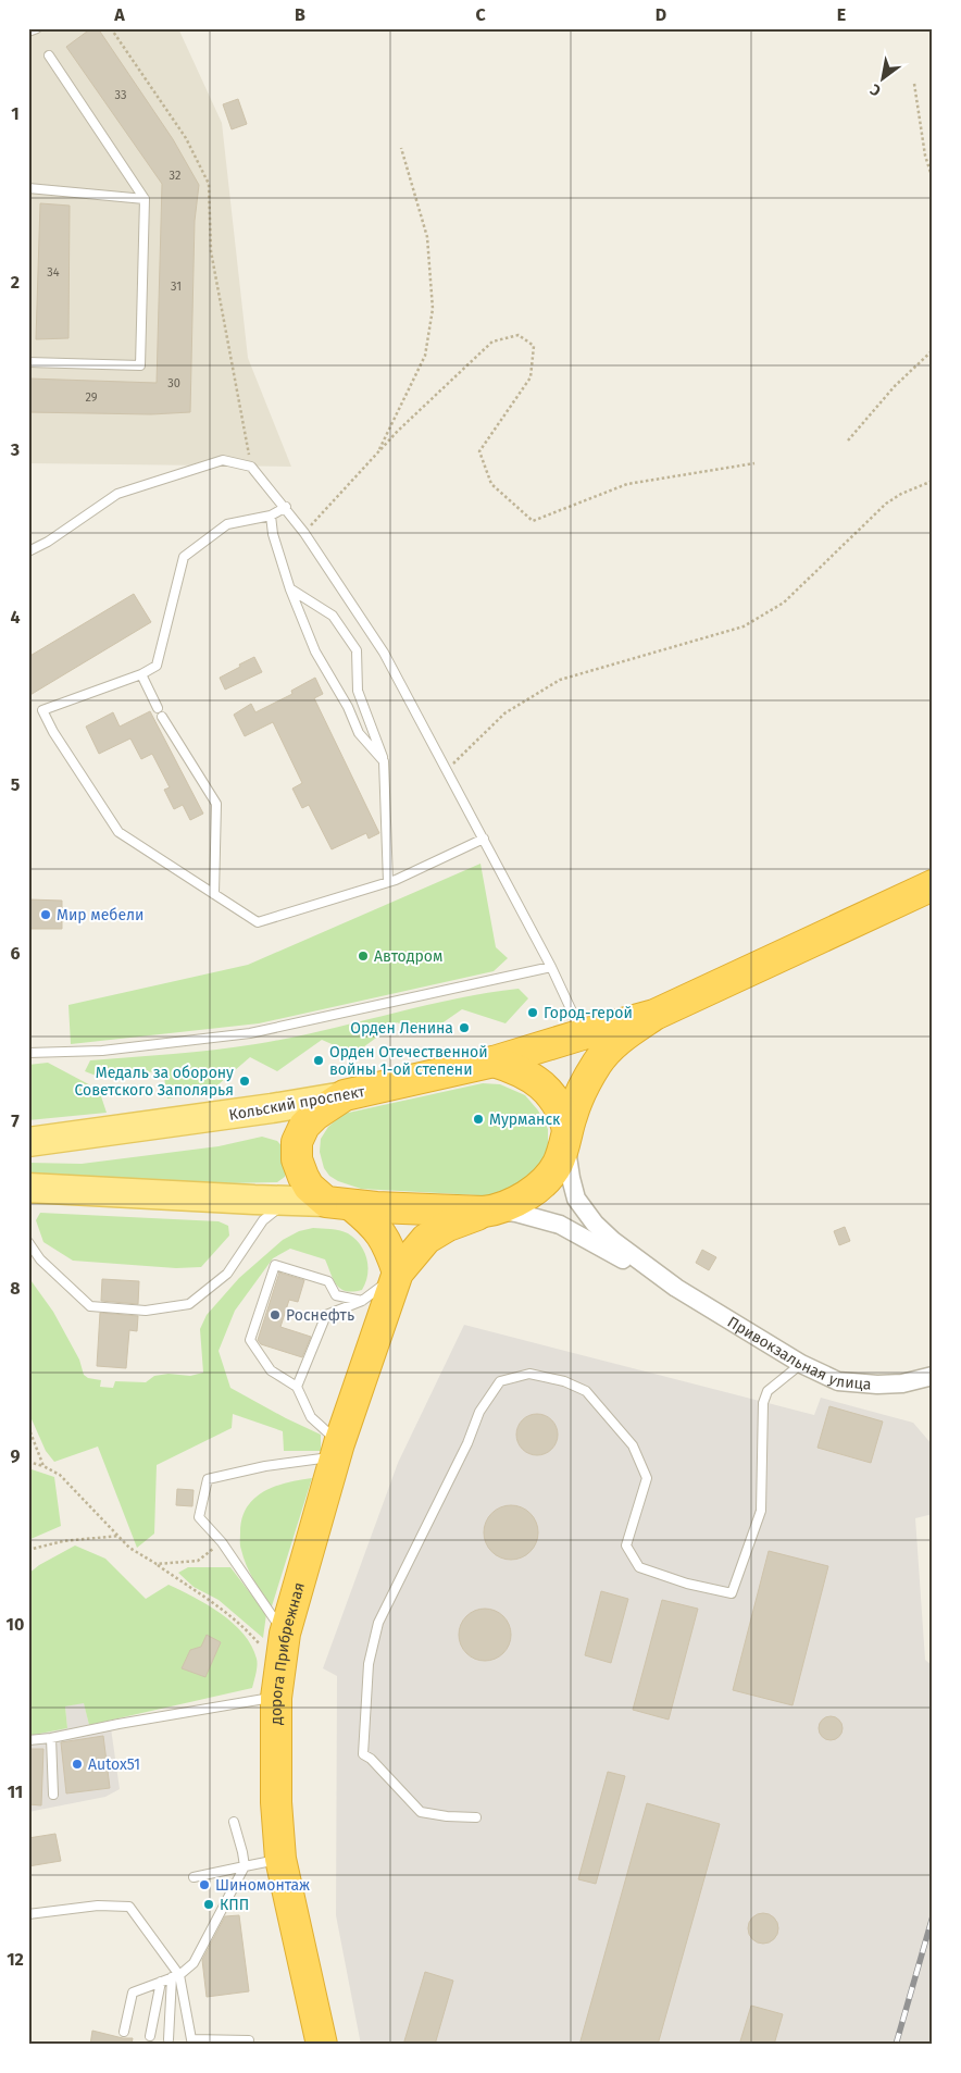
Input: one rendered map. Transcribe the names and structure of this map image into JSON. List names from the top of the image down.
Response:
{
  "streets": {
    "highway": ["Кольский проспект", "дорога Прибрежная"],
    "street": ["Привокзальная улица"]
  },
  "places": [
    "Мир мебели",
    "Автодром",
    "Город-герой",
    "Орден Ленина",
    "Орден Отечественной войны 1-ой степени",
    "Медаль за оборону Советского Заполярья",
    "Мурманск",
    "Роснефть",
    "Autox51",
    "Шиномонтаж",
    "КПП"
  ],
  "house_numbers": [
    "33",
    "32",
    "34",
    "31",
    "30",
    "29"
  ],
  "north": "bottom left",
  "grid": {
    "columns": [
      "A",
      "B",
      "C",
      "D",
      "E"
    ],
    "rows": [
      "1",
      "2",
      "3",
      "4",
      "5",
      "6",
      "7",
      "8",
      "9",
      "10",
      "11",
      "12"
    ]
  }
}
